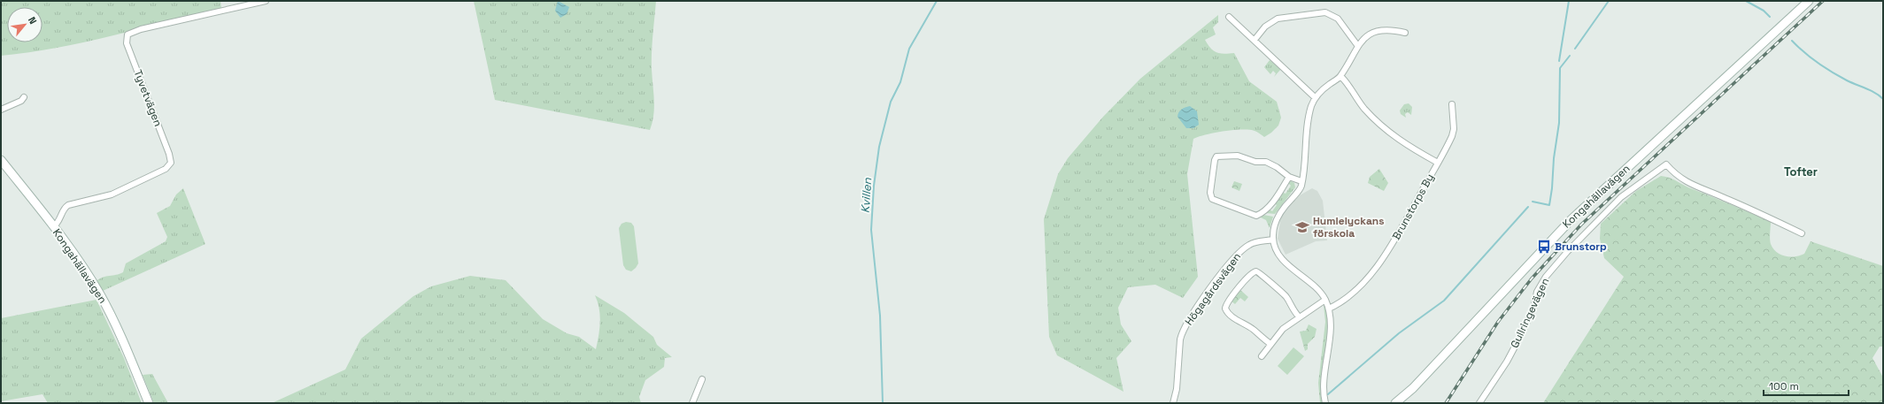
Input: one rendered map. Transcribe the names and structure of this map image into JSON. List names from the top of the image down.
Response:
{
  "streets": {
    "main road": ["Kongahällavägen"],
    "street": [
      "Tyvetvägen",
      "Brunstorps By",
      "Högagårdsvägen",
      "Gullringevägen"
    ]
  },
  "crossings": [
    ["Tyvetvägen", "Kongahällavägen"]
  ],
  "districts": ["Tofter"],
  "water": ["Kvillen"],
  "places": {
    "school or university": ["Humlelyckans förskola"],
    "bus stop": ["Brunstorp"]
  },
  "scale_bar": "100 m",
  "north": "top right"
}
